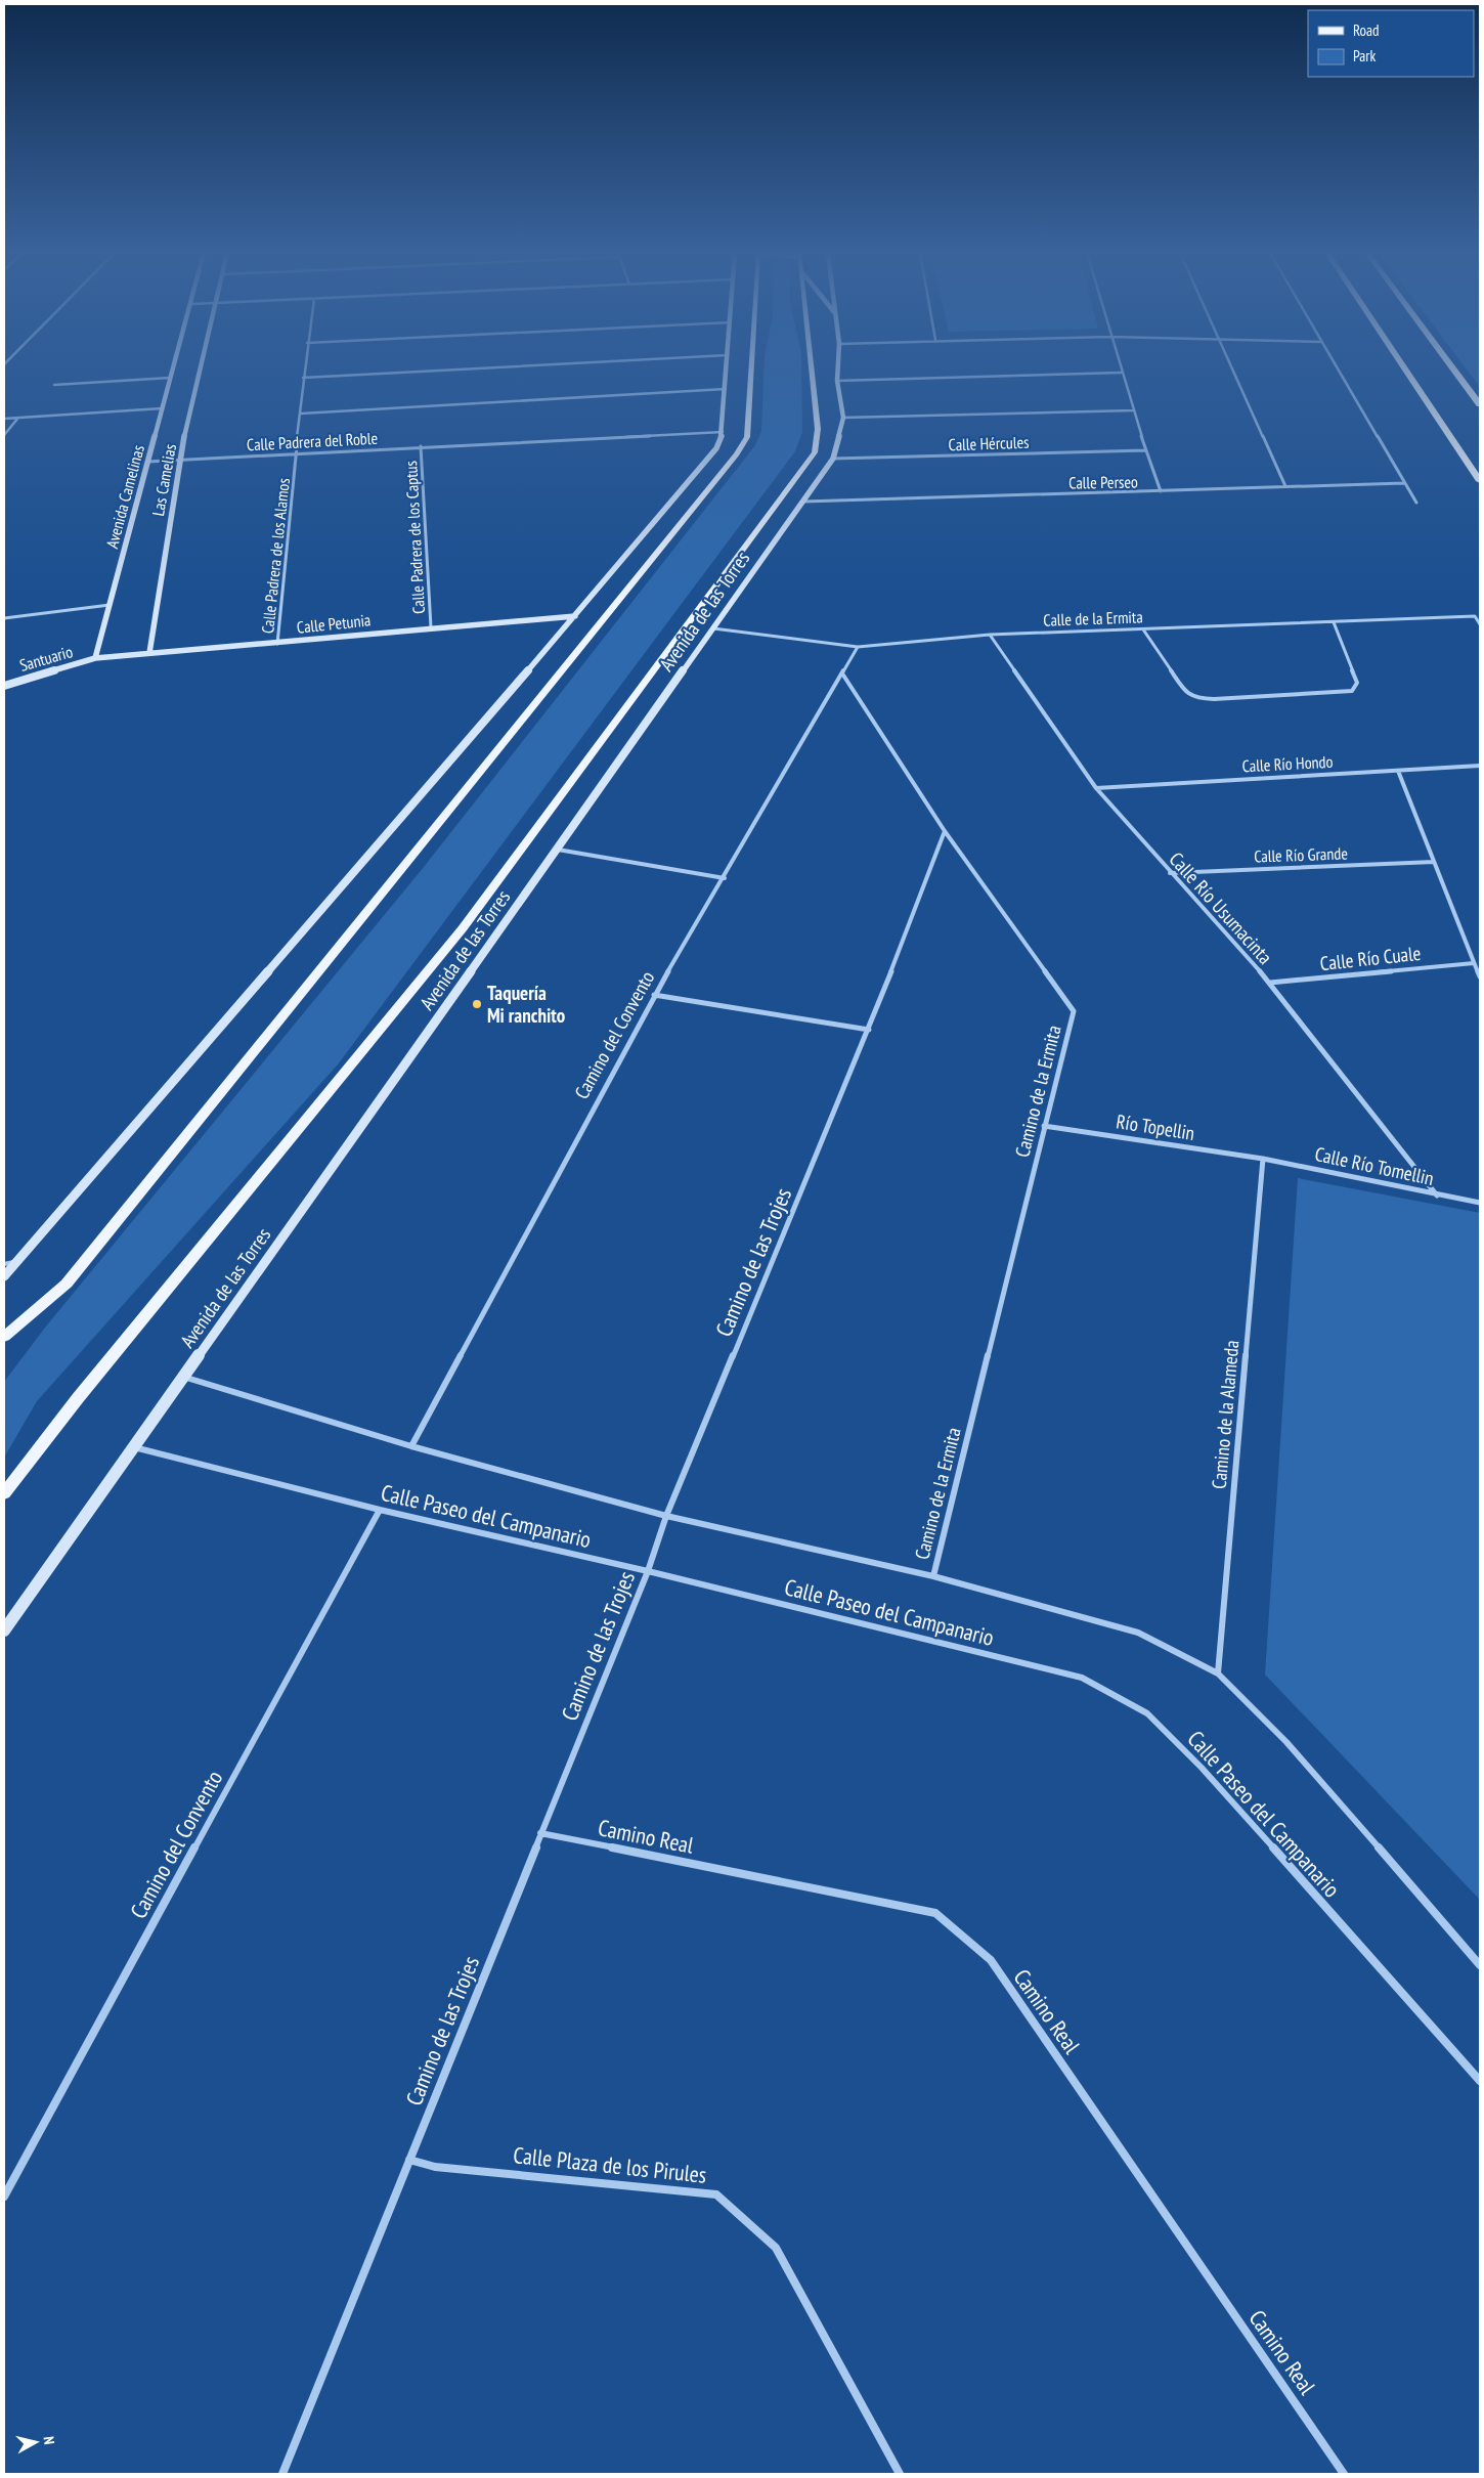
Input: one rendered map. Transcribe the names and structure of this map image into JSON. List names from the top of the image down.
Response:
{
  "streets": {
    "main road": ["Avenida de las Torres"],
    "street": [
      "Calle Padrera del Roble",
      "Calle Hércules",
      "Las Camelias",
      "Calle Perseo",
      "Avenida Camelinas",
      "Calle Padrera de los Captus",
      "Calle Padrera de los Alamos",
      "Calle de la Ermita",
      "Calle Petunia",
      "Santuario",
      "Calle Río Hondo",
      "Calle Río Grande",
      "Calle Río Usumacinta",
      "Calle Río Cuale",
      "Camino del Convento",
      "Camino de la Ermita",
      "Río Topellin",
      "Calle Río Tomellin",
      "Camino de las Trojes",
      "Camino de la Alameda",
      "Calle Paseo del Campanario",
      "Camino Real",
      "Calle Plaza de los Pirules"
    ]
  },
  "crossings": [
    ["Calle Padrera del Roble", "Las Camelias"],
    ["Calle Padrera del Roble", "Avenida Camelinas"],
    ["Calle Padrera del Roble", "Calle Padrera de los Captus"],
    ["Calle Padrera del Roble", "Calle Padrera de los Alamos"],
    ["Calle Hércules", "Avenida de las Torres"],
    ["Las Camelias", "Calle Petunia"],
    ["Calle Perseo", "Avenida de las Torres"],
    ["Avenida Camelinas", "Calle Petunia"],
    ["Avenida Camelinas", "Santuario"],
    ["Calle Padrera de los Captus", "Calle Petunia"],
    ["Calle Padrera de los Alamos", "Calle Petunia"],
    ["Avenida de las Torres", "Calle de la Ermita"],
    ["Avenida de las Torres", "Calle Paseo del Campanario"],
    ["Calle de la Ermita", "Calle Río Usumacinta"],
    ["Calle de la Ermita", "Camino del Convento"],
    ["Calle Petunia", "Santuario"],
    ["Calle Río Hondo", "Calle Río Usumacinta"],
    ["Calle Río Grande", "Calle Río Usumacinta"],
    ["Calle Río Usumacinta", "Calle Río Cuale"],
    ["Calle Río Usumacinta", "Calle Río Tomellin"],
    ["Camino del Convento", "Camino de la Ermita"],
    ["Camino del Convento", "Calle Paseo del Campanario"],
    ["Camino de la Ermita", "Río Topellin"],
    ["Camino de la Ermita", "Camino de las Trojes"],
    ["Río Topellin", "Calle Río Tomellin"],
    ["Río Topellin", "Camino de la Alameda"],
    ["Calle Río Tomellin", "Camino de la Alameda"],
    ["Camino de las Trojes", "Calle Paseo del Campanario"],
    ["Camino de las Trojes", "Camino Real"],
    ["Camino de las Trojes", "Calle Plaza de los Pirules"]
  ],
  "places": ["Taquería Mi ranchito"],
  "legend": ["Road", "Park"],
  "north": "right"
}
